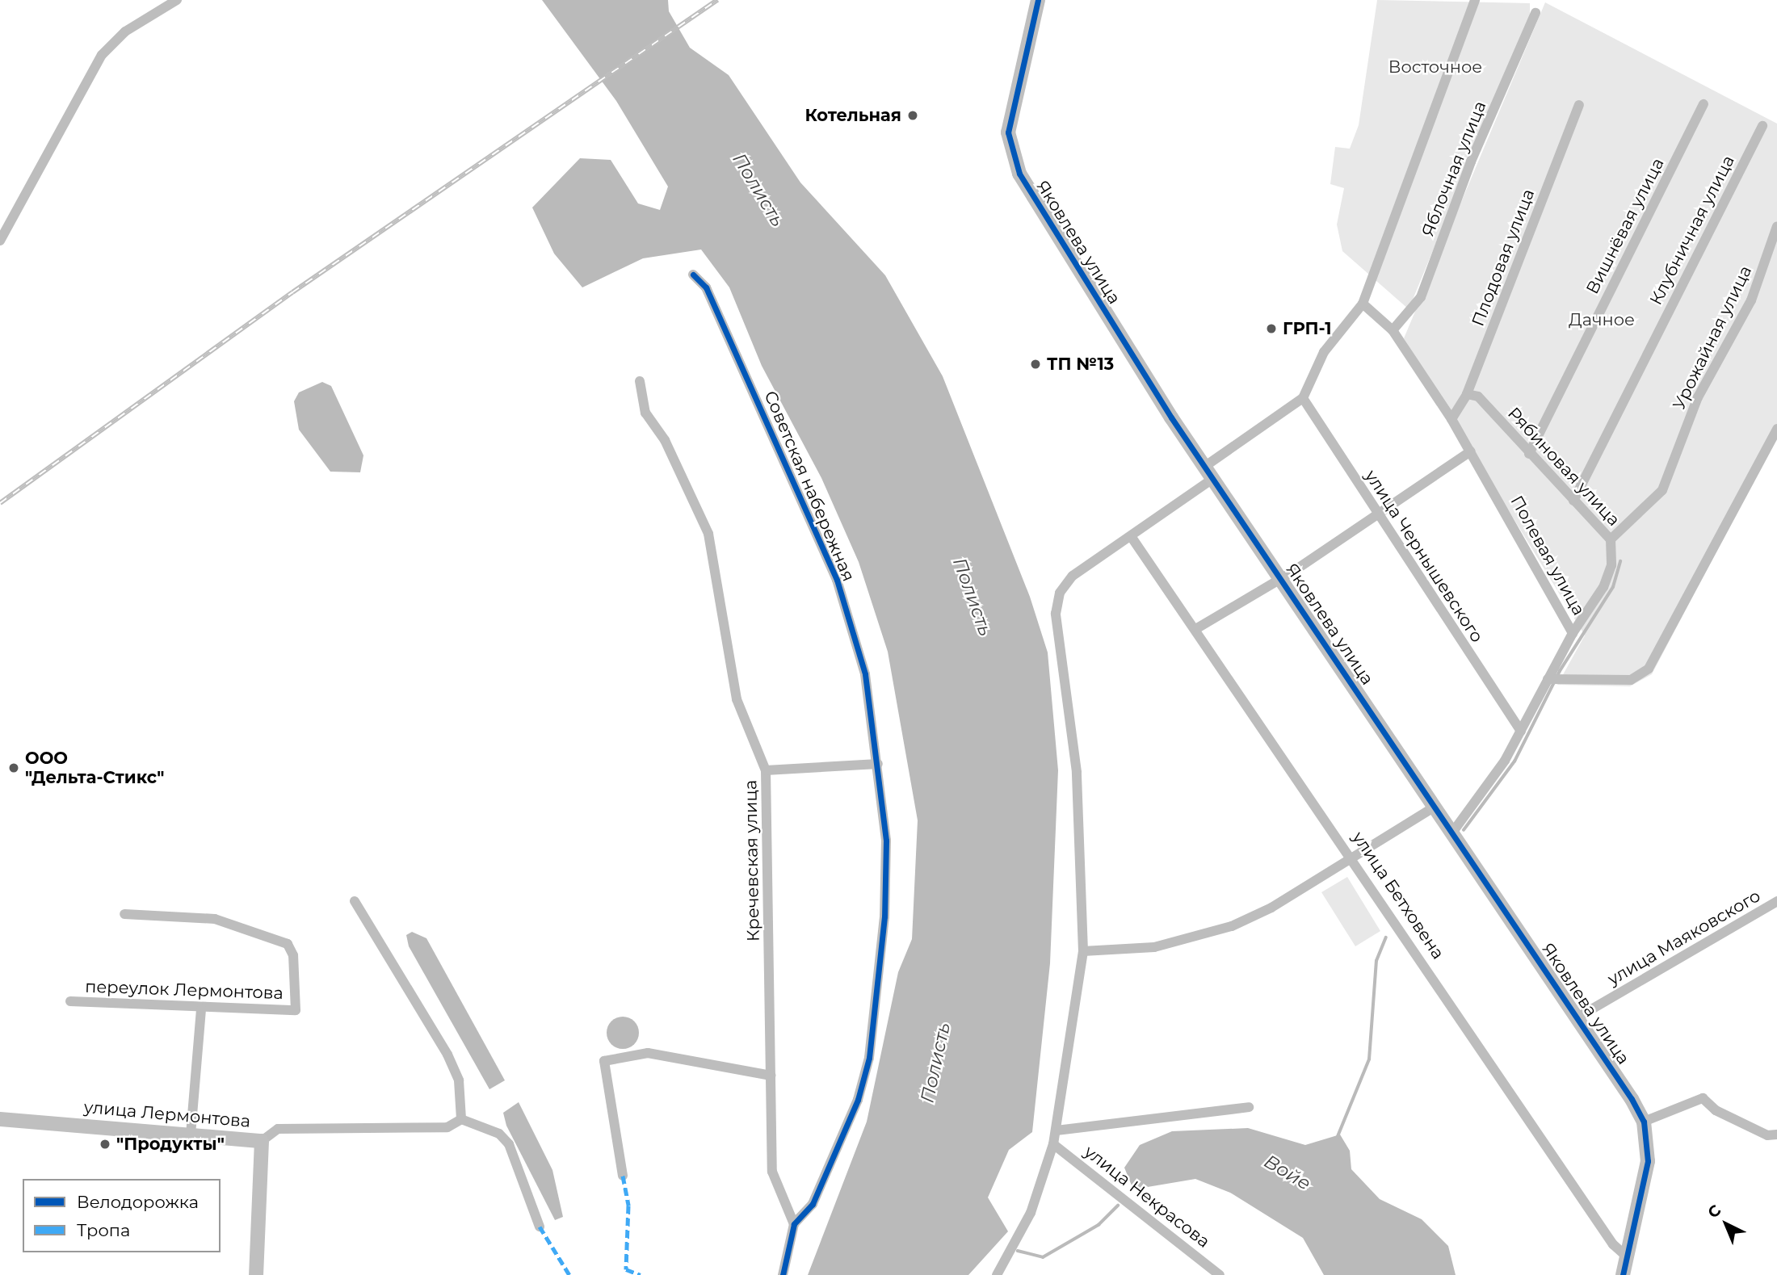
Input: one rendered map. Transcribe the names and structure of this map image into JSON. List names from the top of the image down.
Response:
{
  "streets": {
    "street": [
      "Яблочная улица",
      "Вишнёвая улица",
      "Клубничная улица",
      "Яковлева улица",
      "Плодовая улица",
      "Урожайная улица",
      "Рябиновая улица",
      "Советская набережная",
      "Полевая улица",
      "улица Чернышевского",
      "Кречевская улица",
      "улица Бетховена",
      "улица Маяковского",
      "переулок Лермонтова",
      "улица Лермонтова",
      "улица Некрасова"
    ]
  },
  "crossings": [
    ["Яблочная улица", "Полевая улица"],
    ["Вишнёвая улица", "Рябиновая улица"],
    ["Клубничная улица", "Рябиновая улица"],
    ["Яковлева улица", "Полевая улица"],
    ["Яковлева улица", "улица Маяковского"],
    ["Плодовая улица", "Рябиновая улица"],
    ["Плодовая улица", "Полевая улица"],
    ["Урожайная улица", "Рябиновая улица"],
    ["Рябиновая улица", "Полевая улица"],
    ["Советская набережная", "Кречевская улица"],
    ["Полевая улица", "улица Чернышевского"]
  ],
  "water": ["Полисть", "Войе"],
  "parks": ["Восточное", "Дачное"],
  "places": [
    "Котельная",
    "ГРП-1",
    "ТП №13",
    "ООО \"Дельта-Стикс\"",
    "\"Продукты\""
  ],
  "legend": ["Велодорожка", "Тропа"],
  "north": "top left"
}
